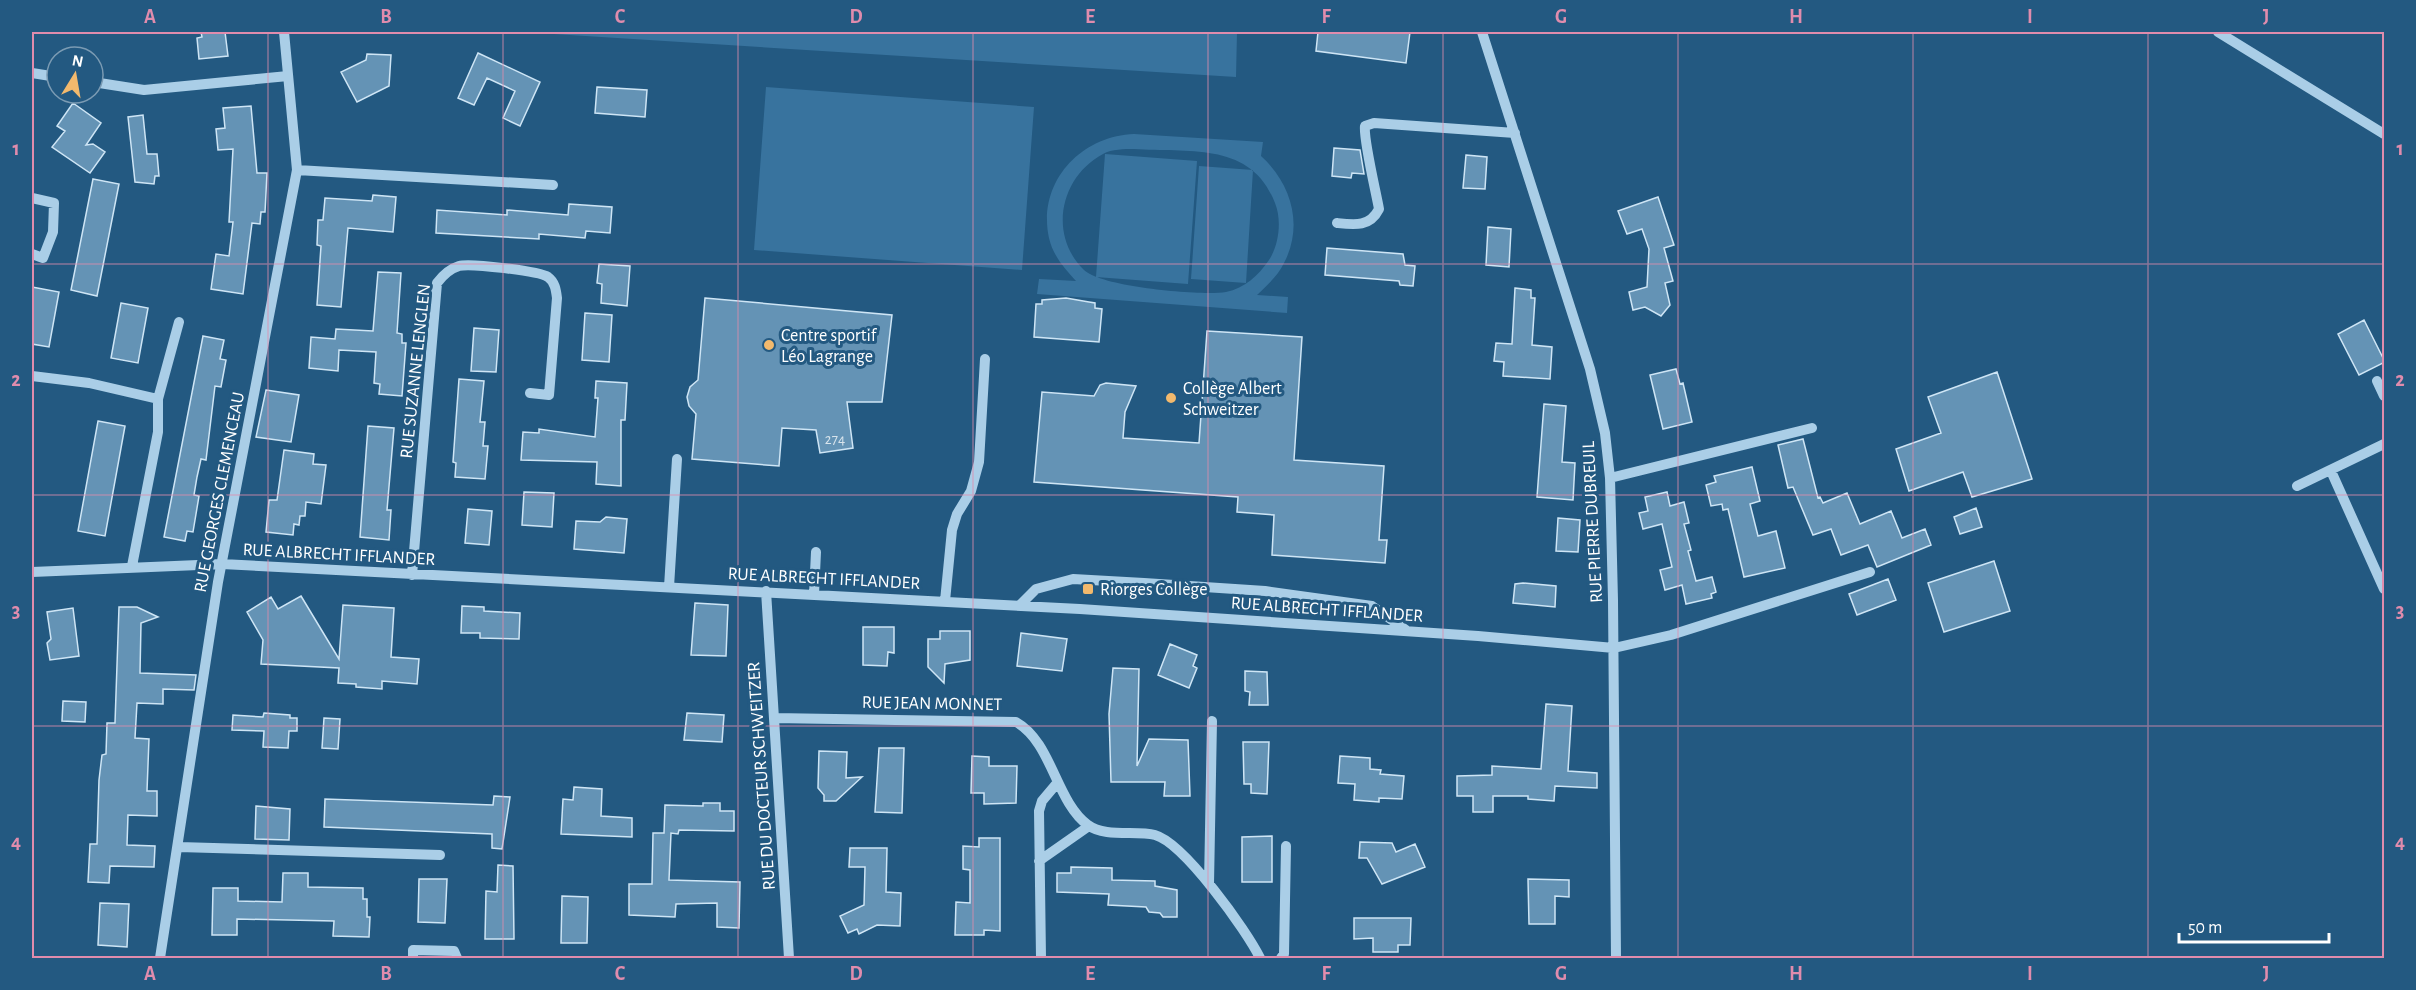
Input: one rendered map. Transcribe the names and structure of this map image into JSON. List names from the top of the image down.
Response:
{
  "streets": {
    "street": [
      "RUE SUZANNE LENGLEN",
      "RUE GEORGES CLEMENCEAU",
      "RUE PIERRE DUBREUIL",
      "RUE ALBRECHT IFFLANDER",
      "RUE JEAN MONNET",
      "RUE DU DOCTEUR SCHWEITZER"
    ]
  },
  "crossings": [
    ["RUE SUZANNE LENGLEN", "RUE ALBRECHT IFFLANDER"],
    ["RUE GEORGES CLEMENCEAU", "RUE ALBRECHT IFFLANDER"],
    ["RUE PIERRE DUBREUIL", "RUE ALBRECHT IFFLANDER"],
    ["RUE ALBRECHT IFFLANDER", "RUE DU DOCTEUR SCHWEITZER"],
    ["RUE JEAN MONNET", "RUE DU DOCTEUR SCHWEITZER"]
  ],
  "places": {
    "other": ["Centre sportif Léo Lagrange", "Collège Albert Schweitzer"],
    "transit": ["Riorges Collège"]
  },
  "house_numbers": ["274"],
  "scale_bar": "50 m",
  "north": "top",
  "grid": {
    "columns": [
      "A",
      "B",
      "C",
      "D",
      "E",
      "F",
      "G",
      "H",
      "I",
      "J"
    ],
    "rows": [
      "1",
      "2",
      "3",
      "4"
    ]
  }
}
